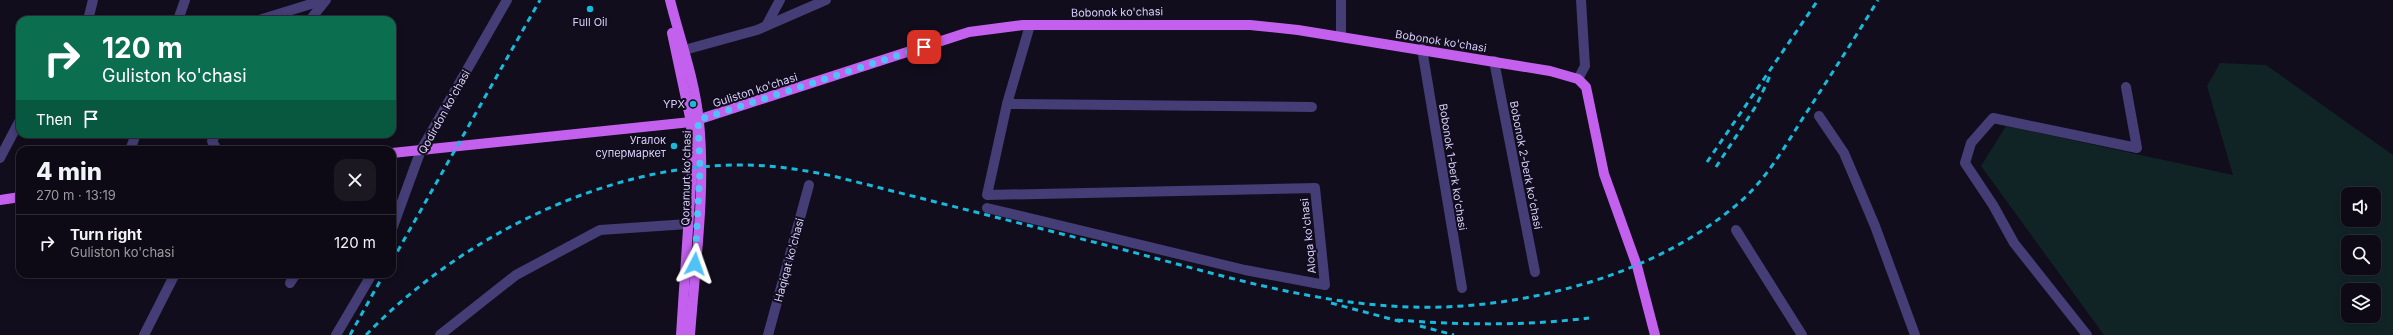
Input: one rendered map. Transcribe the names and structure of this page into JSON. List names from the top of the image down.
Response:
{
  "streets": {
    "main road": ["Bobonok ko'chasi", "Guliston ko'chasi", "Qoramurt koʻchasi"],
    "street": [
      "Qodirdon ko'chasi",
      "Bobonok 2-berk koʻchasi",
      "Bobonok 1-berk koʻchasi",
      "Aloqa ko'chasi",
      "Haqiqat ko'chasi"
    ]
  },
  "crossings": [
    ["Bobonok ko'chasi", "Guliston ko'chasi"],
    ["Bobonok ko'chasi", "Bobonok 2-berk koʻchasi"],
    ["Bobonok ko'chasi", "Bobonok 1-berk koʻchasi"],
    ["Guliston ko'chasi", "Qodirdon ko'chasi"],
    ["Guliston ko'chasi", "Qoramurt koʻchasi"]
  ],
  "places": ["Full Oil", "YPX", "Угалок супермаркет"],
  "page": {
    "turn": ["120 m", "Guliston ko'chasi"],
    "then": "Then",
    "heading": ["4 min", "270 m · 13:19"],
    "list": [
      {
        "name": "Turn right",
        "note": "Guliston ko'chasi",
        "value": "120 m"
      }
    ]
  }
}
